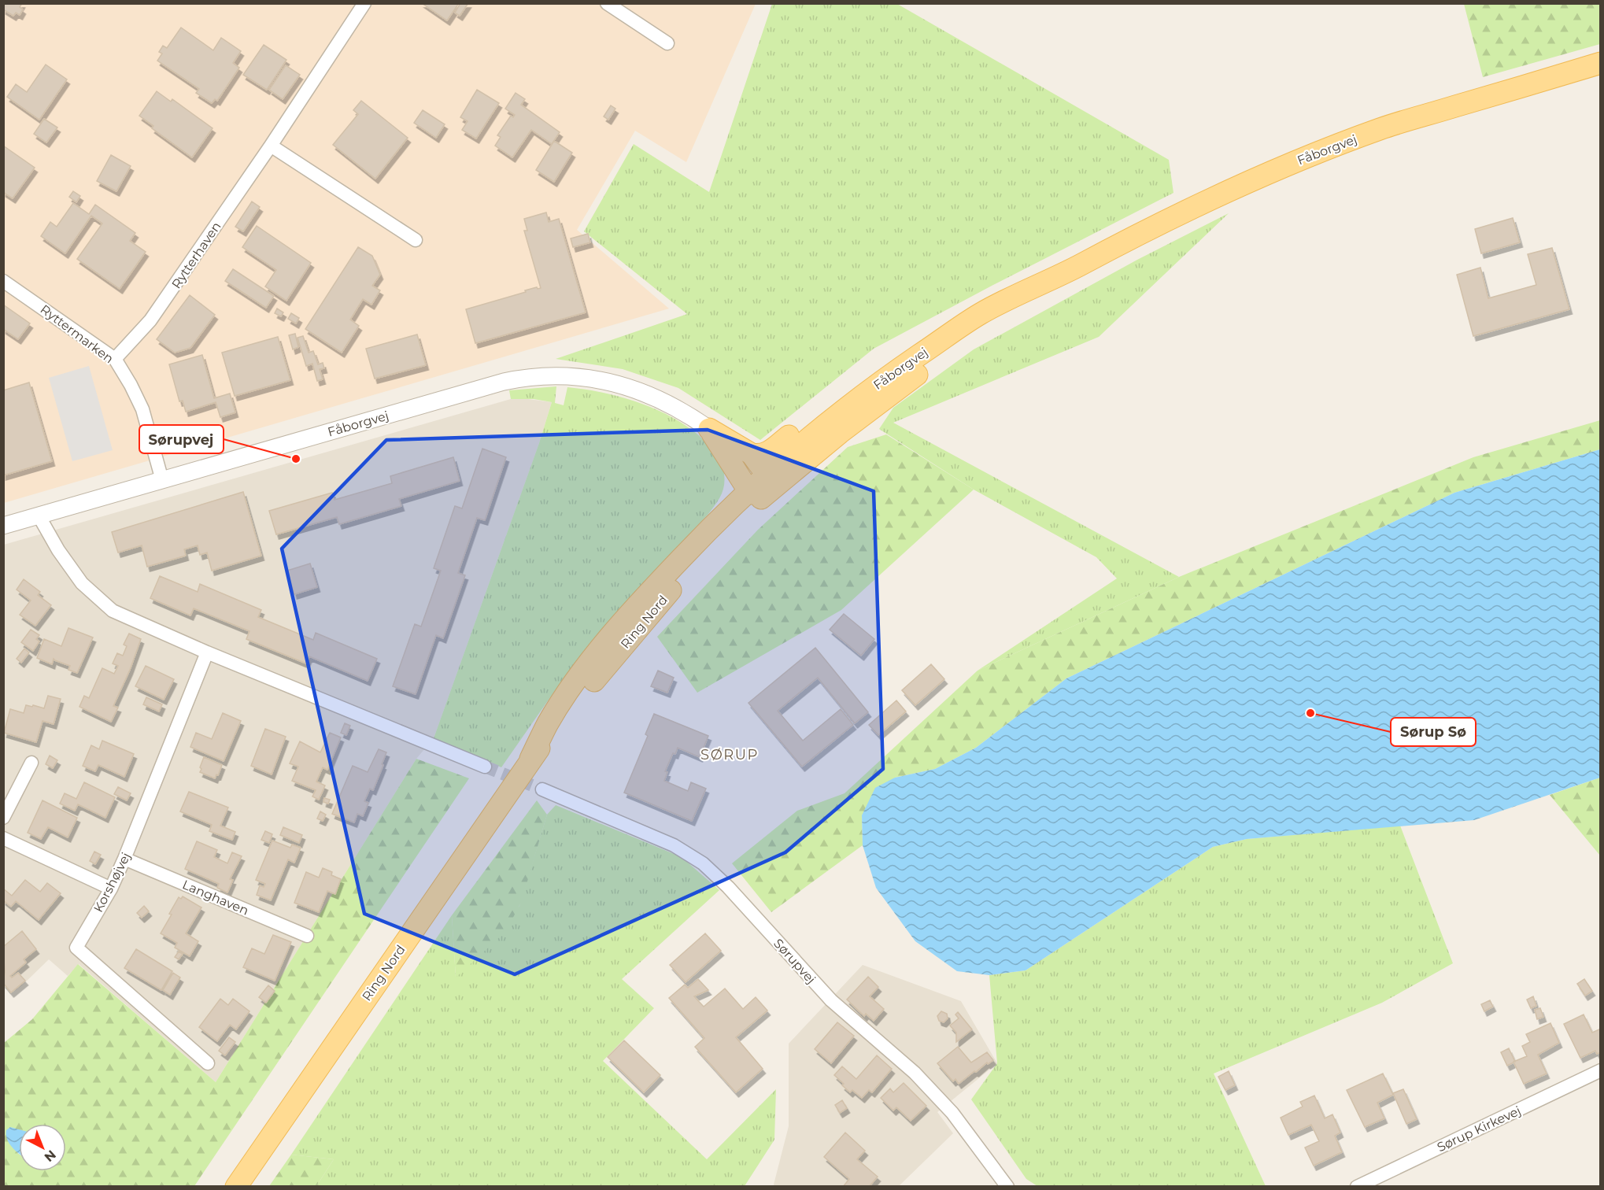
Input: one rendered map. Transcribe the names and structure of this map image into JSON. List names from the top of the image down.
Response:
{
  "streets": {
    "main road": ["Fåborgvej", "Ring Nord"],
    "street": [
      "Rytterhaven",
      "Ryttermarken",
      "Korshøjvej",
      "Langhaven",
      "Sørupvej",
      "Sørup Kirkevej"
    ]
  },
  "crossings": [
    ["Fåborgvej", "Ryttermarken"],
    ["Fåborgvej", "Ring Nord"],
    ["Rytterhaven", "Ryttermarken"],
    ["Korshøjvej", "Langhaven"]
  ],
  "districts": ["SØRUP"],
  "places": ["Sørupvej", "Sørup Sø"],
  "north": "bottom right"
}
